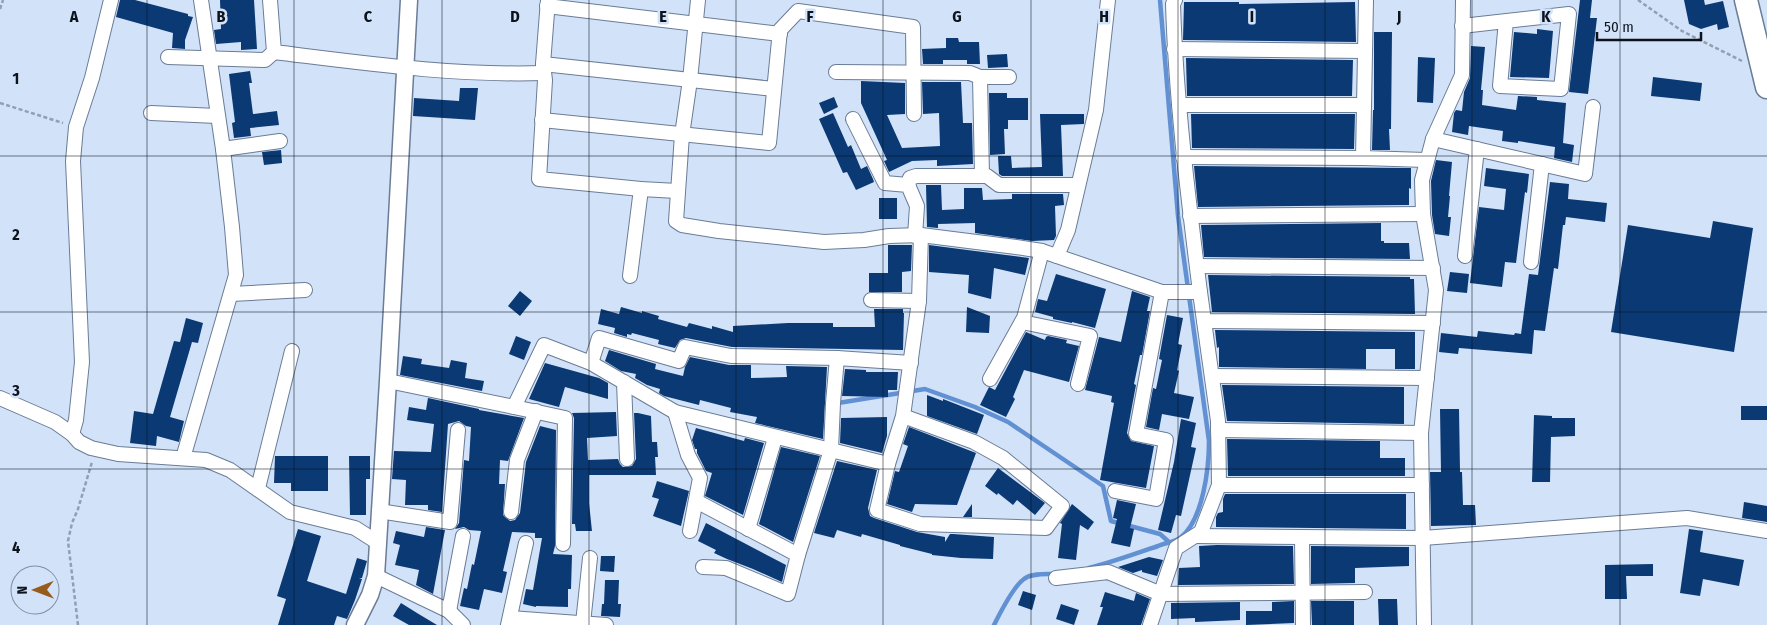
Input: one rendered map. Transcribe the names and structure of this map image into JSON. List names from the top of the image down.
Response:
{
  "scale_bar": "50 m",
  "north": "left",
  "grid": {
    "columns": [
      "A",
      "B",
      "C",
      "D",
      "E",
      "F",
      "G",
      "H",
      "I",
      "J",
      "K"
    ],
    "rows": [
      "1",
      "2",
      "3",
      "4"
    ]
  }
}
